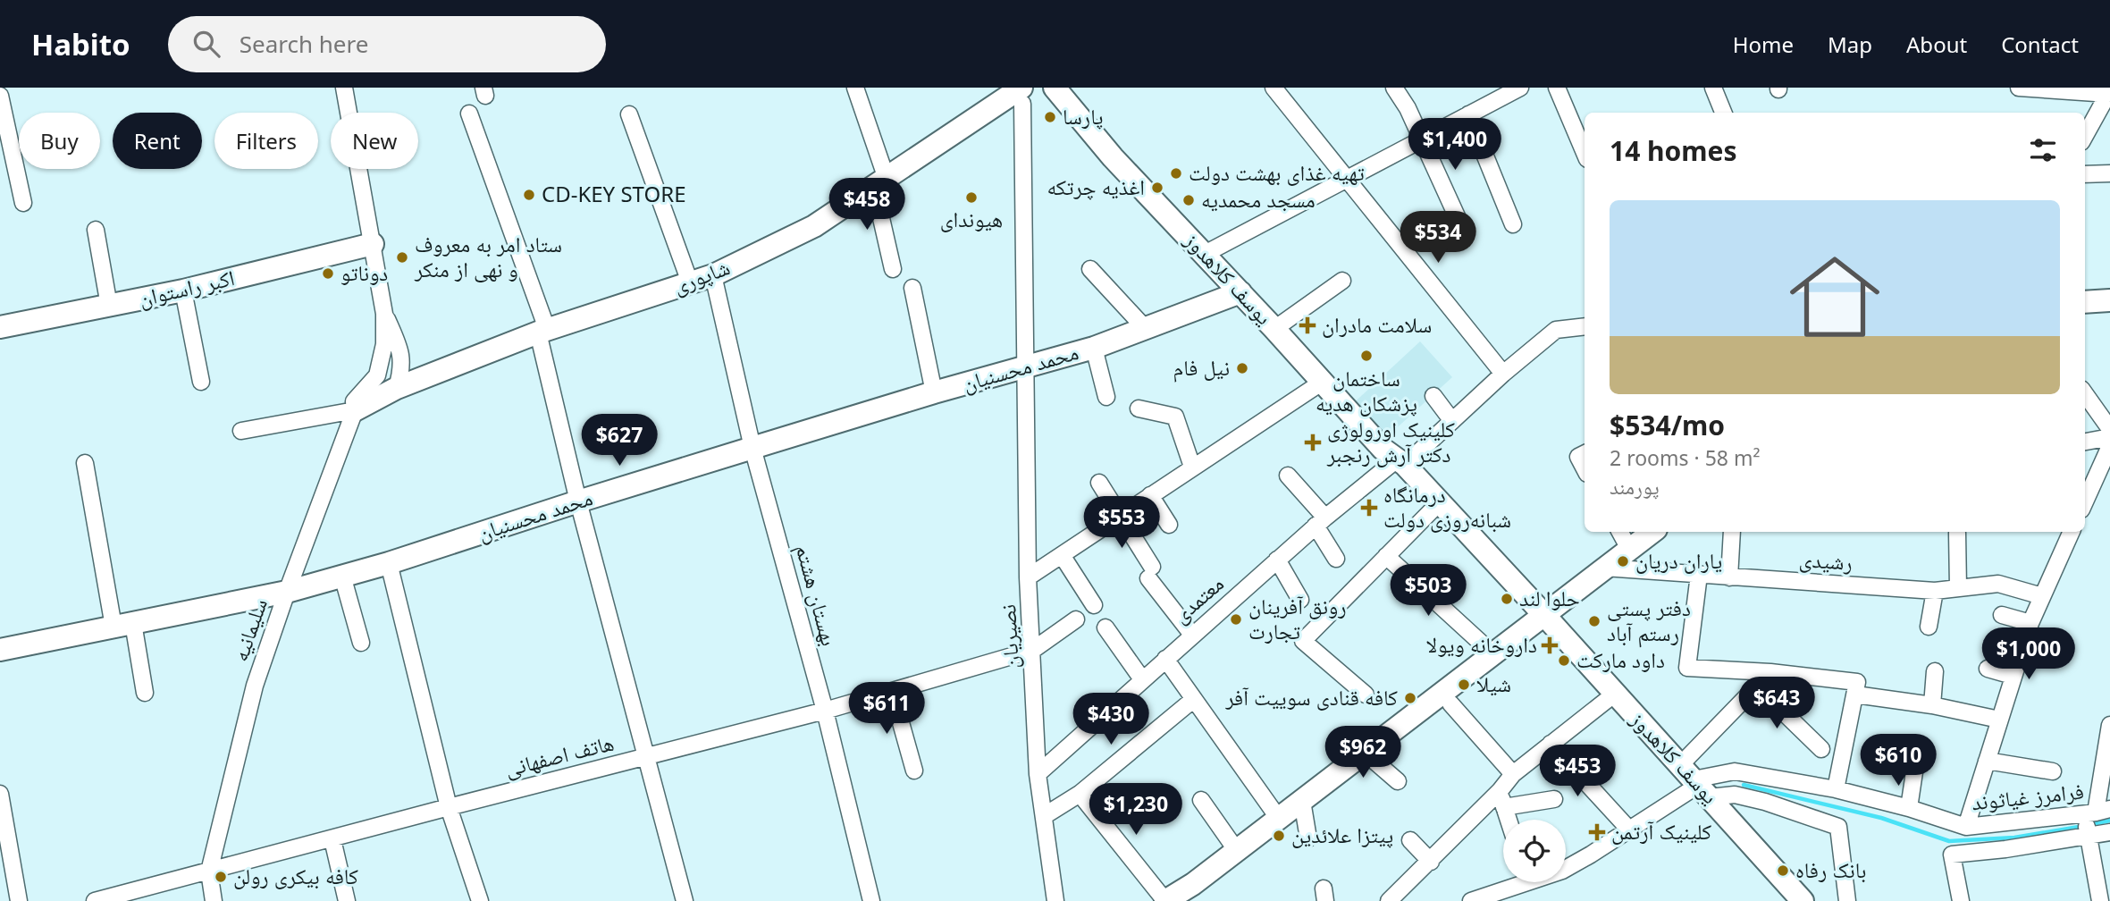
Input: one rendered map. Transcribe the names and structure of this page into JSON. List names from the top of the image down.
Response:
{
  "streets": {
    "street": [
      "شاپوری",
      "یوسف کلاهدوز",
      "اکبر راستوان",
      "محمد محسنیان",
      "رشیدی",
      "بهستان هشتم",
      "معتمدی",
      "سلیمانیه",
      "نصیریان",
      "هاتف اصفهانی",
      "فرامرز غیاثوند"
    ]
  },
  "crossings": [
    ["شاپوری", "بهستان هشتم"],
    ["شاپوری", "سلیمانیه"],
    ["شاپوری", "نصیریان"],
    ["یوسف کلاهدوز", "محمد محسنیان"],
    ["یوسف کلاهدوز", "معتمدی"],
    ["یوسف کلاهدوز", "فرامرز غیاثوند"],
    ["محمد محسنیان", "بهستان هشتم"],
    ["محمد محسنیان", "سلیمانیه"],
    ["محمد محسنیان", "نصیریان"],
    ["بهستان هشتم", "هاتف اصفهانی"],
    ["معتمدی", "نصیریان"],
    ["سلیمانیه", "هاتف اصفهانی"],
    ["نصیریان", "هاتف اصفهانی"]
  ],
  "places": {
    "other": [
      "پارسا",
      "تهیه غذای بهشت دولت",
      "اغذیه چرتکه",
      "CD-KEY STORE",
      "هیوندای",
      "مسجد محمدیه",
      "ستاد امر به معروف و نهی از منکر",
      "دوناتو",
      "ساختمان پزشکان هدیه",
      "نیل فام",
      "یاران دریان",
      "حلوا لند",
      "رونق آفرینان تجارت",
      "دفتر پستی رستم آباد",
      "داود مارکت",
      "شیلا",
      "کافه قنادی سوییت آفر",
      "پیتزا علائدین",
      "بانک رفاه",
      "کافه بیکری رولن"
    ],
    "health": [
      "سلامت مادران",
      "کلینیک اورولوژی دکتر آرش رنجبر",
      "درمانگاه شبانه‌روزی دولت",
      "داروخانه ویولا",
      "کلینیک آرتمن"
    ]
  },
  "page": {
    "header": "Habito",
    "search": "Search here",
    "nav": [
      "Home",
      "Map",
      "About",
      "Contact"
    ],
    "chip": [
      "Buy",
      "Rent",
      "Filters",
      "New"
    ],
    "heading": "14 homes",
    "price": [
      "$1,400",
      "$458",
      "$534",
      "$627",
      "$553",
      "$503",
      "$1,000",
      "$643",
      "$611",
      "$430",
      "$962",
      "$610",
      "$453",
      "$1,230"
    ],
    "list": [
      {
        "name": "$534/mo",
        "note": "2 rooms · 58 m² · پورمند"
      }
    ]
  }
}
